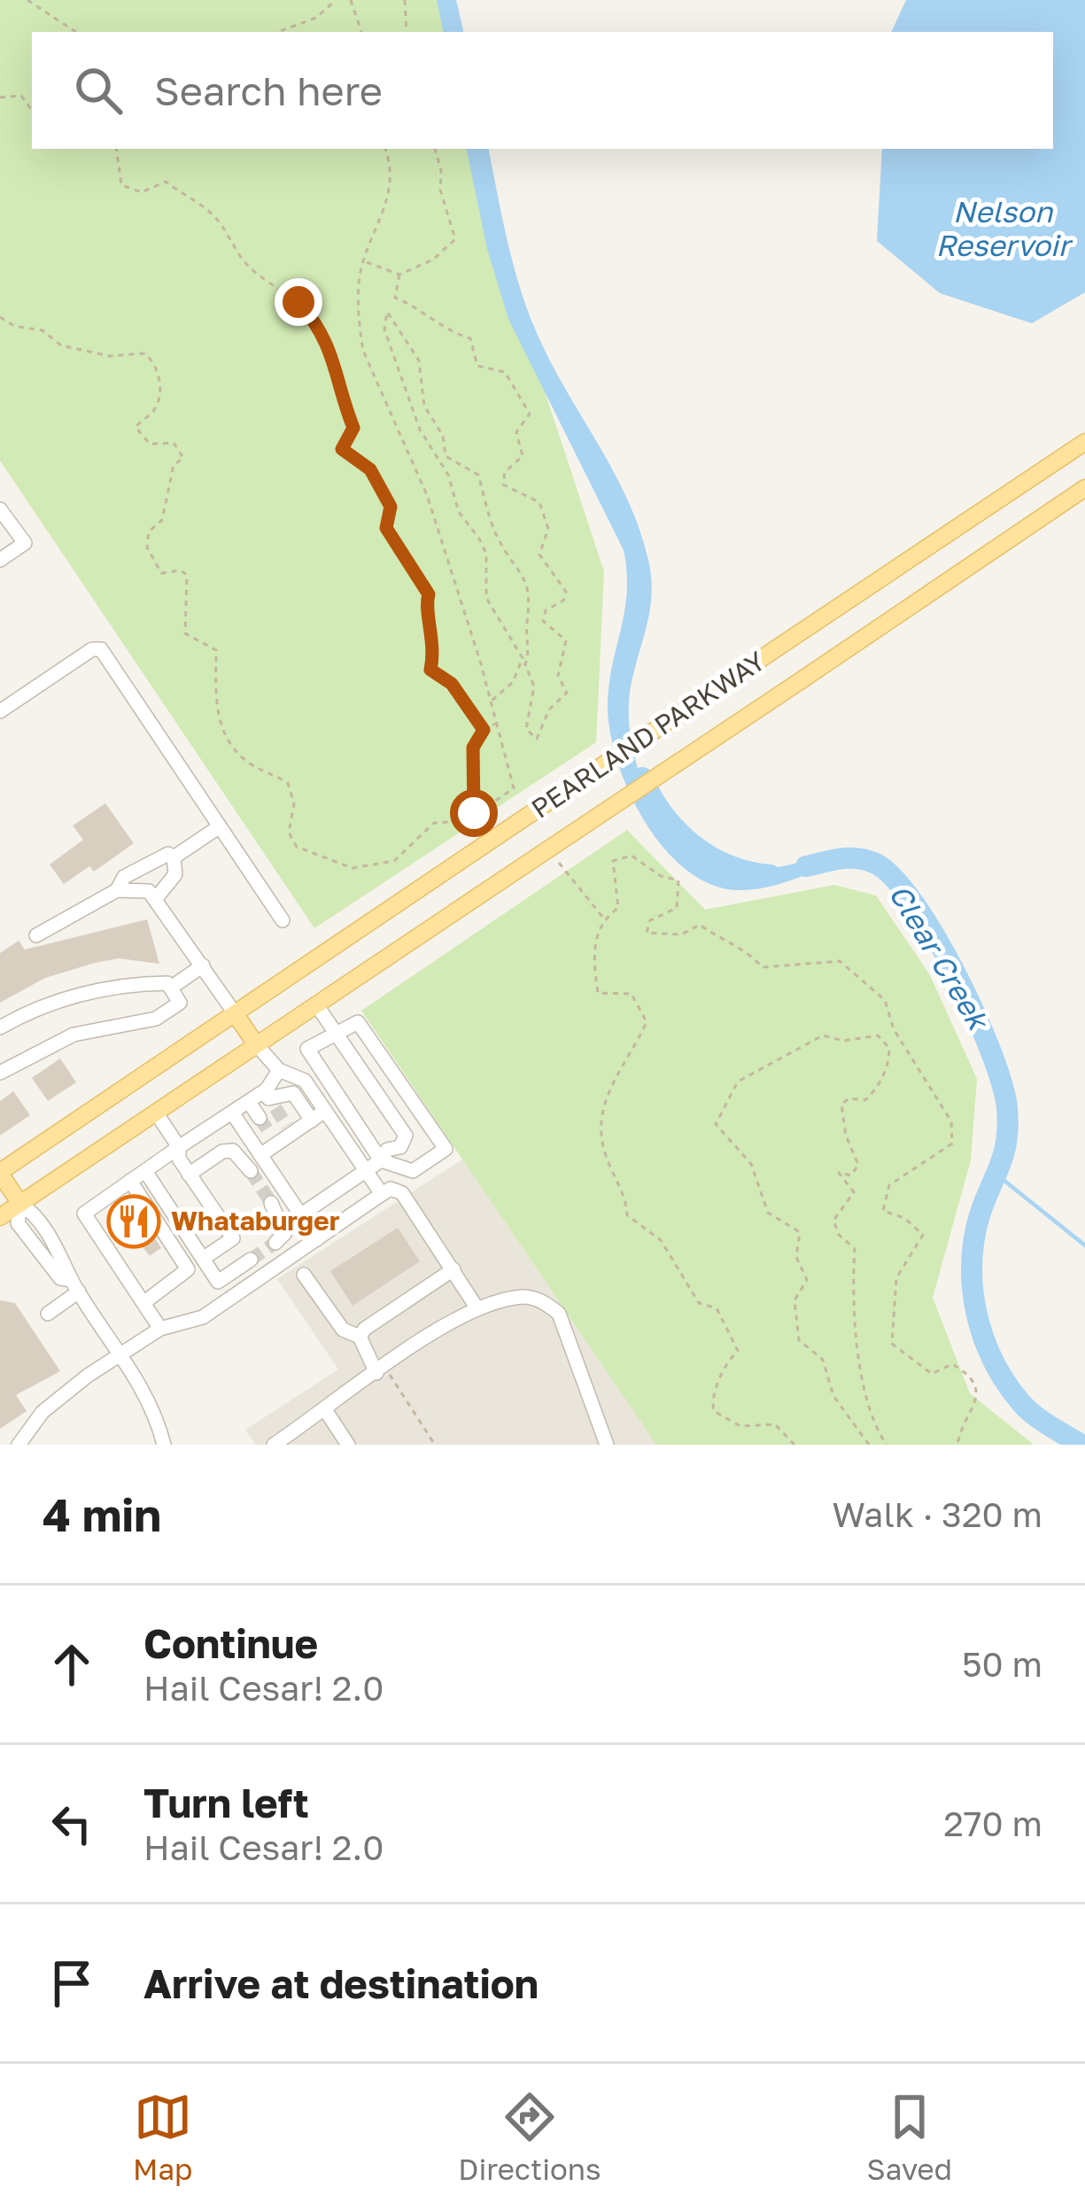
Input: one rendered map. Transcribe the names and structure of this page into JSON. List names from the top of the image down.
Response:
{
  "streets": {
    "main road": ["PEARLAND PARKWAY"]
  },
  "water": ["Nelson Reservoir", "Clear Creek"],
  "places": {
    "restaurant": ["Whataburger"]
  },
  "page": {
    "search": "Search here",
    "heading": ["4 min", "Walk · 320 m"],
    "list": [
      ["Continue", "Hail Cesar! 2.0", "50 m"],
      ["Turn left", "Hail Cesar! 2.0", "270 m"],
      "Arrive at destination"
    ],
    "nav": ["Map", "Directions", "Saved"]
  }
}
